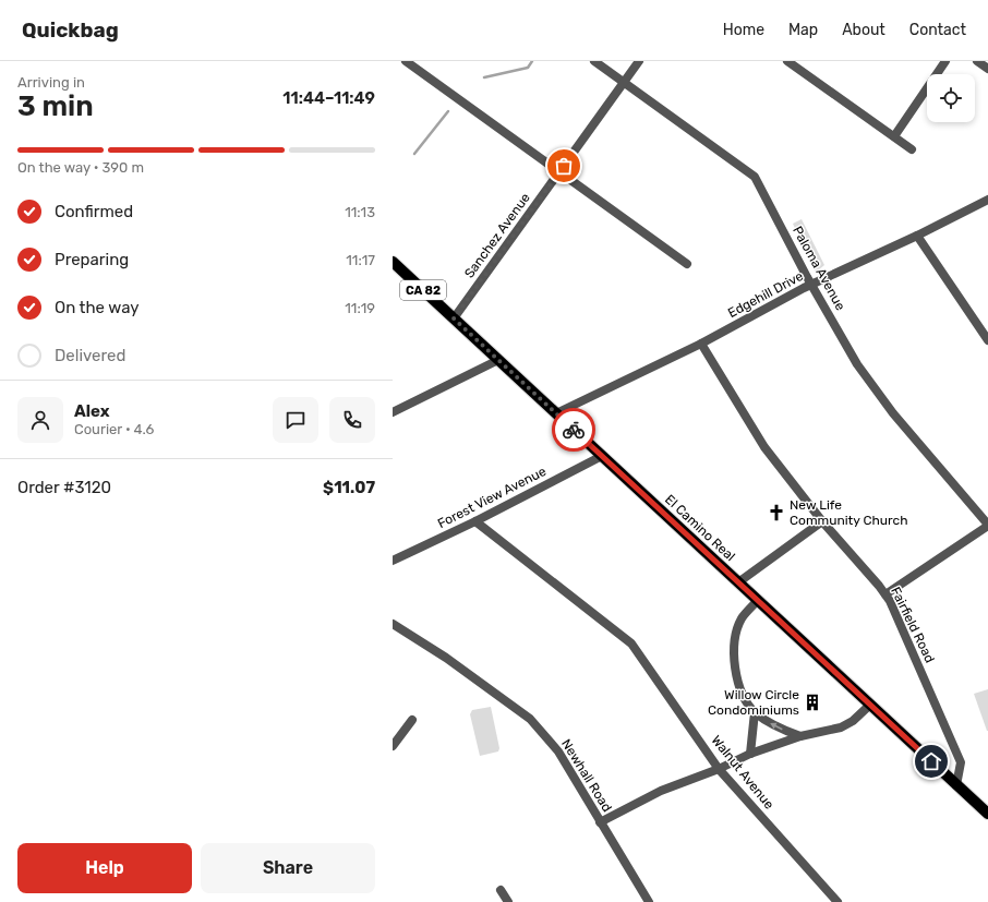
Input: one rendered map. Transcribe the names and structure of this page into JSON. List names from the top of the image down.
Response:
{
  "streets": {
    "main road": ["CA 82", "El Camino Real"],
    "street": [
      "Sanchez Avenue",
      "Paloma Avenue",
      "Edgehill Drive",
      "Forest View Avenue",
      "Fairfield Road",
      "Walnut Avenue",
      "Newhall Road"
    ]
  },
  "crossings": [
    ["Sanchez Avenue", "Paloma Avenue"],
    ["Sanchez Avenue", "El Camino Real"],
    ["Paloma Avenue", "Edgehill Drive"],
    ["Edgehill Drive", "El Camino Real"],
    ["Edgehill Drive", "Fairfield Road"],
    ["Forest View Avenue", "El Camino Real"],
    ["Forest View Avenue", "Walnut Avenue"],
    ["El Camino Real", "Fairfield Road"]
  ],
  "places": {
    "church": ["New Life Community Church"],
    "building": ["Willow Circle Condominiums"]
  },
  "page": {
    "header": "Quickbag",
    "nav": [
      "Home",
      "Map",
      "About",
      "Contact"
    ],
    "heading": ["3 min", "Arriving in", "11:44–11:49"],
    "panel": [
      "Alex",
      "Courier · 4.6",
      "Order #3120",
      "$11.07"
    ],
    "bar": "On the way · 390 m",
    "list": [
      ["Confirmed", "11:13"],
      ["Preparing", "11:17"],
      ["On the way", "11:19"],
      "Delivered"
    ],
    "buttons": ["Help", "Share"]
  }
}
